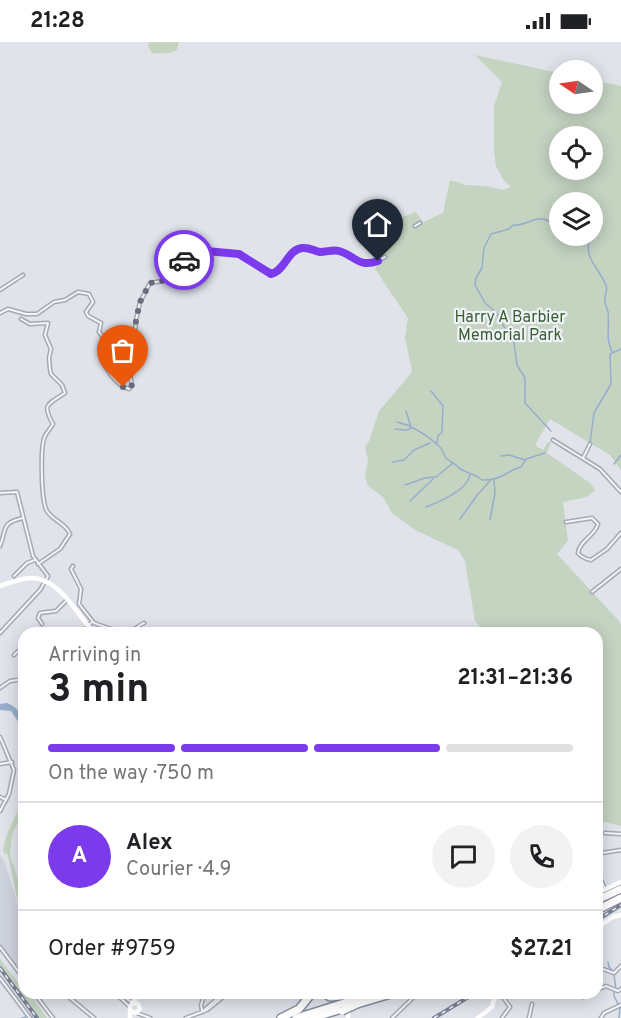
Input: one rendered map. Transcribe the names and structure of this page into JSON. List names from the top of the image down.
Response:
{
  "parks": ["Harry A Barbier Memorial Park"],
  "north": "left",
  "page": {
    "status": "21:28",
    "heading": ["3 min", "Arriving in", "21:31–21:36"],
    "panel": [
      "Alex",
      "Courier · 4.9",
      "Order #9759",
      "$27.21"
    ],
    "bar": "On the way · 750 m",
    "round": "A"
  }
}
